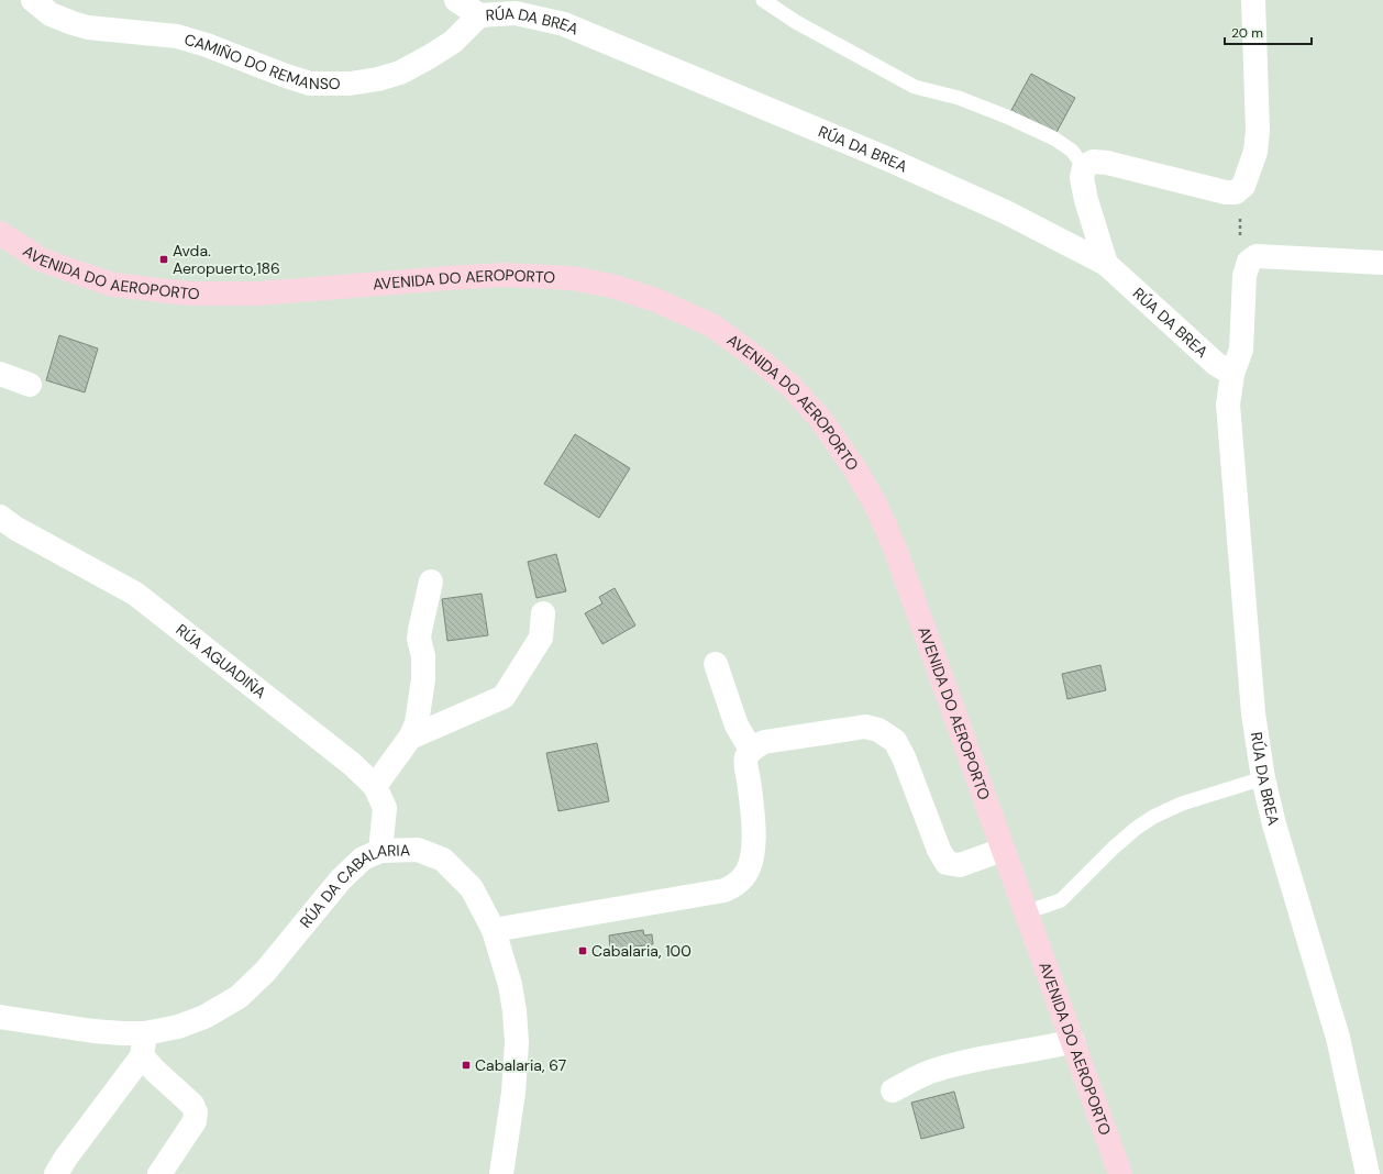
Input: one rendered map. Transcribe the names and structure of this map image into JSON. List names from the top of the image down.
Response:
{
  "streets": {
    "main road": ["AVENIDA DO AEROPORTO"],
    "street": [
      "RÚA DA BREA",
      "CAMIÑO DO REMANSO",
      "RÚA AGUADIÑA",
      "RÚA DA CABALARIA"
    ]
  },
  "crossings": [
    ["RÚA DA BREA", "CAMIÑO DO REMANSO"],
    ["RÚA AGUADIÑA", "RÚA DA CABALARIA"]
  ],
  "places": {
    "transit": ["Avda. Aeropuerto,186", "Cabalaria, 100", "Cabalaria, 67"]
  },
  "scale_bar": "20 m"
}
